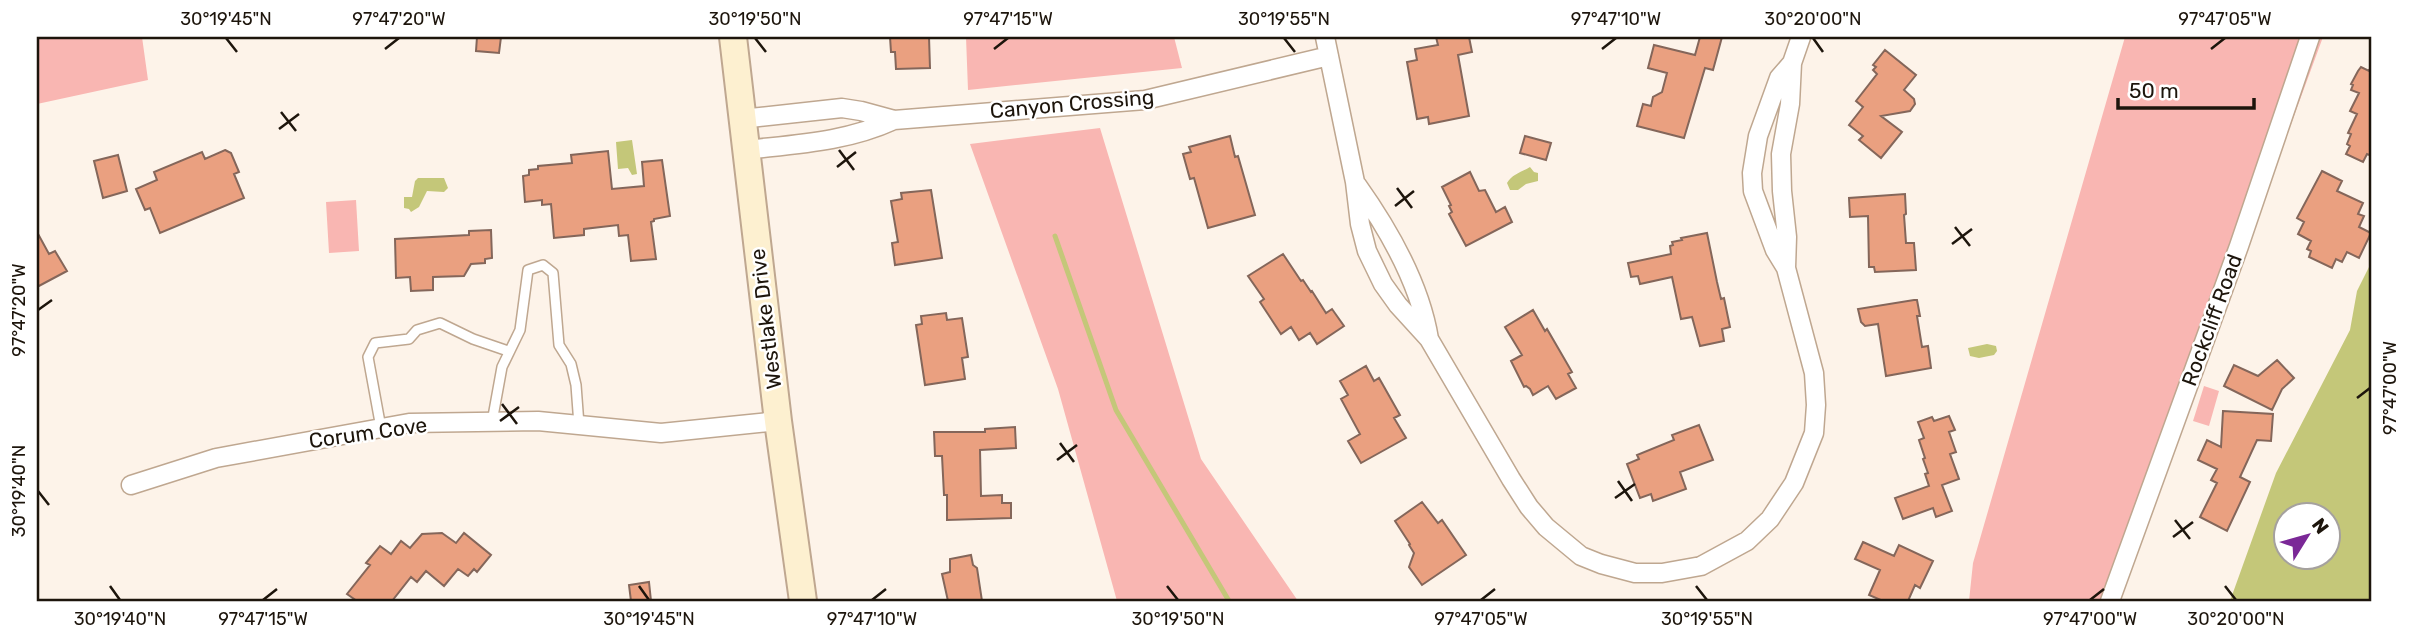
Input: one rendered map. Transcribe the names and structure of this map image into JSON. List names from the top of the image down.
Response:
{
  "streets": {
    "street": [
      "Canyon Crossing",
      "Westlake Drive",
      "Rockcliff Road",
      "Corum Cove"
    ]
  },
  "crossings": [
    ["Canyon Crossing", "Westlake Drive"],
    ["Westlake Drive", "Corum Cove"]
  ],
  "scale_bar": "50 m",
  "north": "top right",
  "coordinates": [
    "30°19'45\"N",
    "97°47'20\"W",
    "30°19'50\"N",
    "97°47'15\"W",
    "30°19'55\"N",
    "97°47'10\"W",
    "30°20'00\"N",
    "97°47'05\"W",
    "97°47'00\"W",
    "30°19'40\"N"
  ]
}
